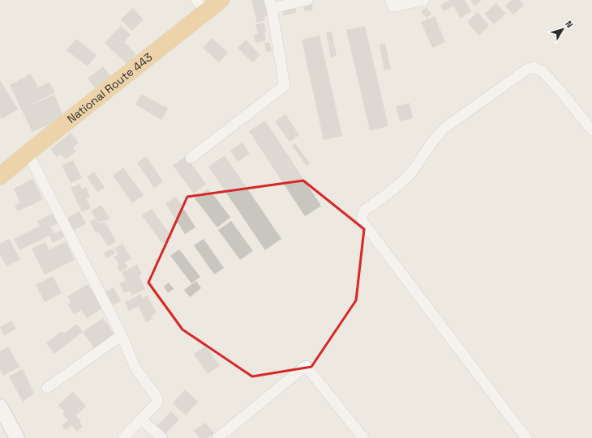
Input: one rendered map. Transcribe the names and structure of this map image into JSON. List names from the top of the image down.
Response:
{
  "streets": {
    "highway": ["National Route 443"]
  },
  "north": "top right"
}
